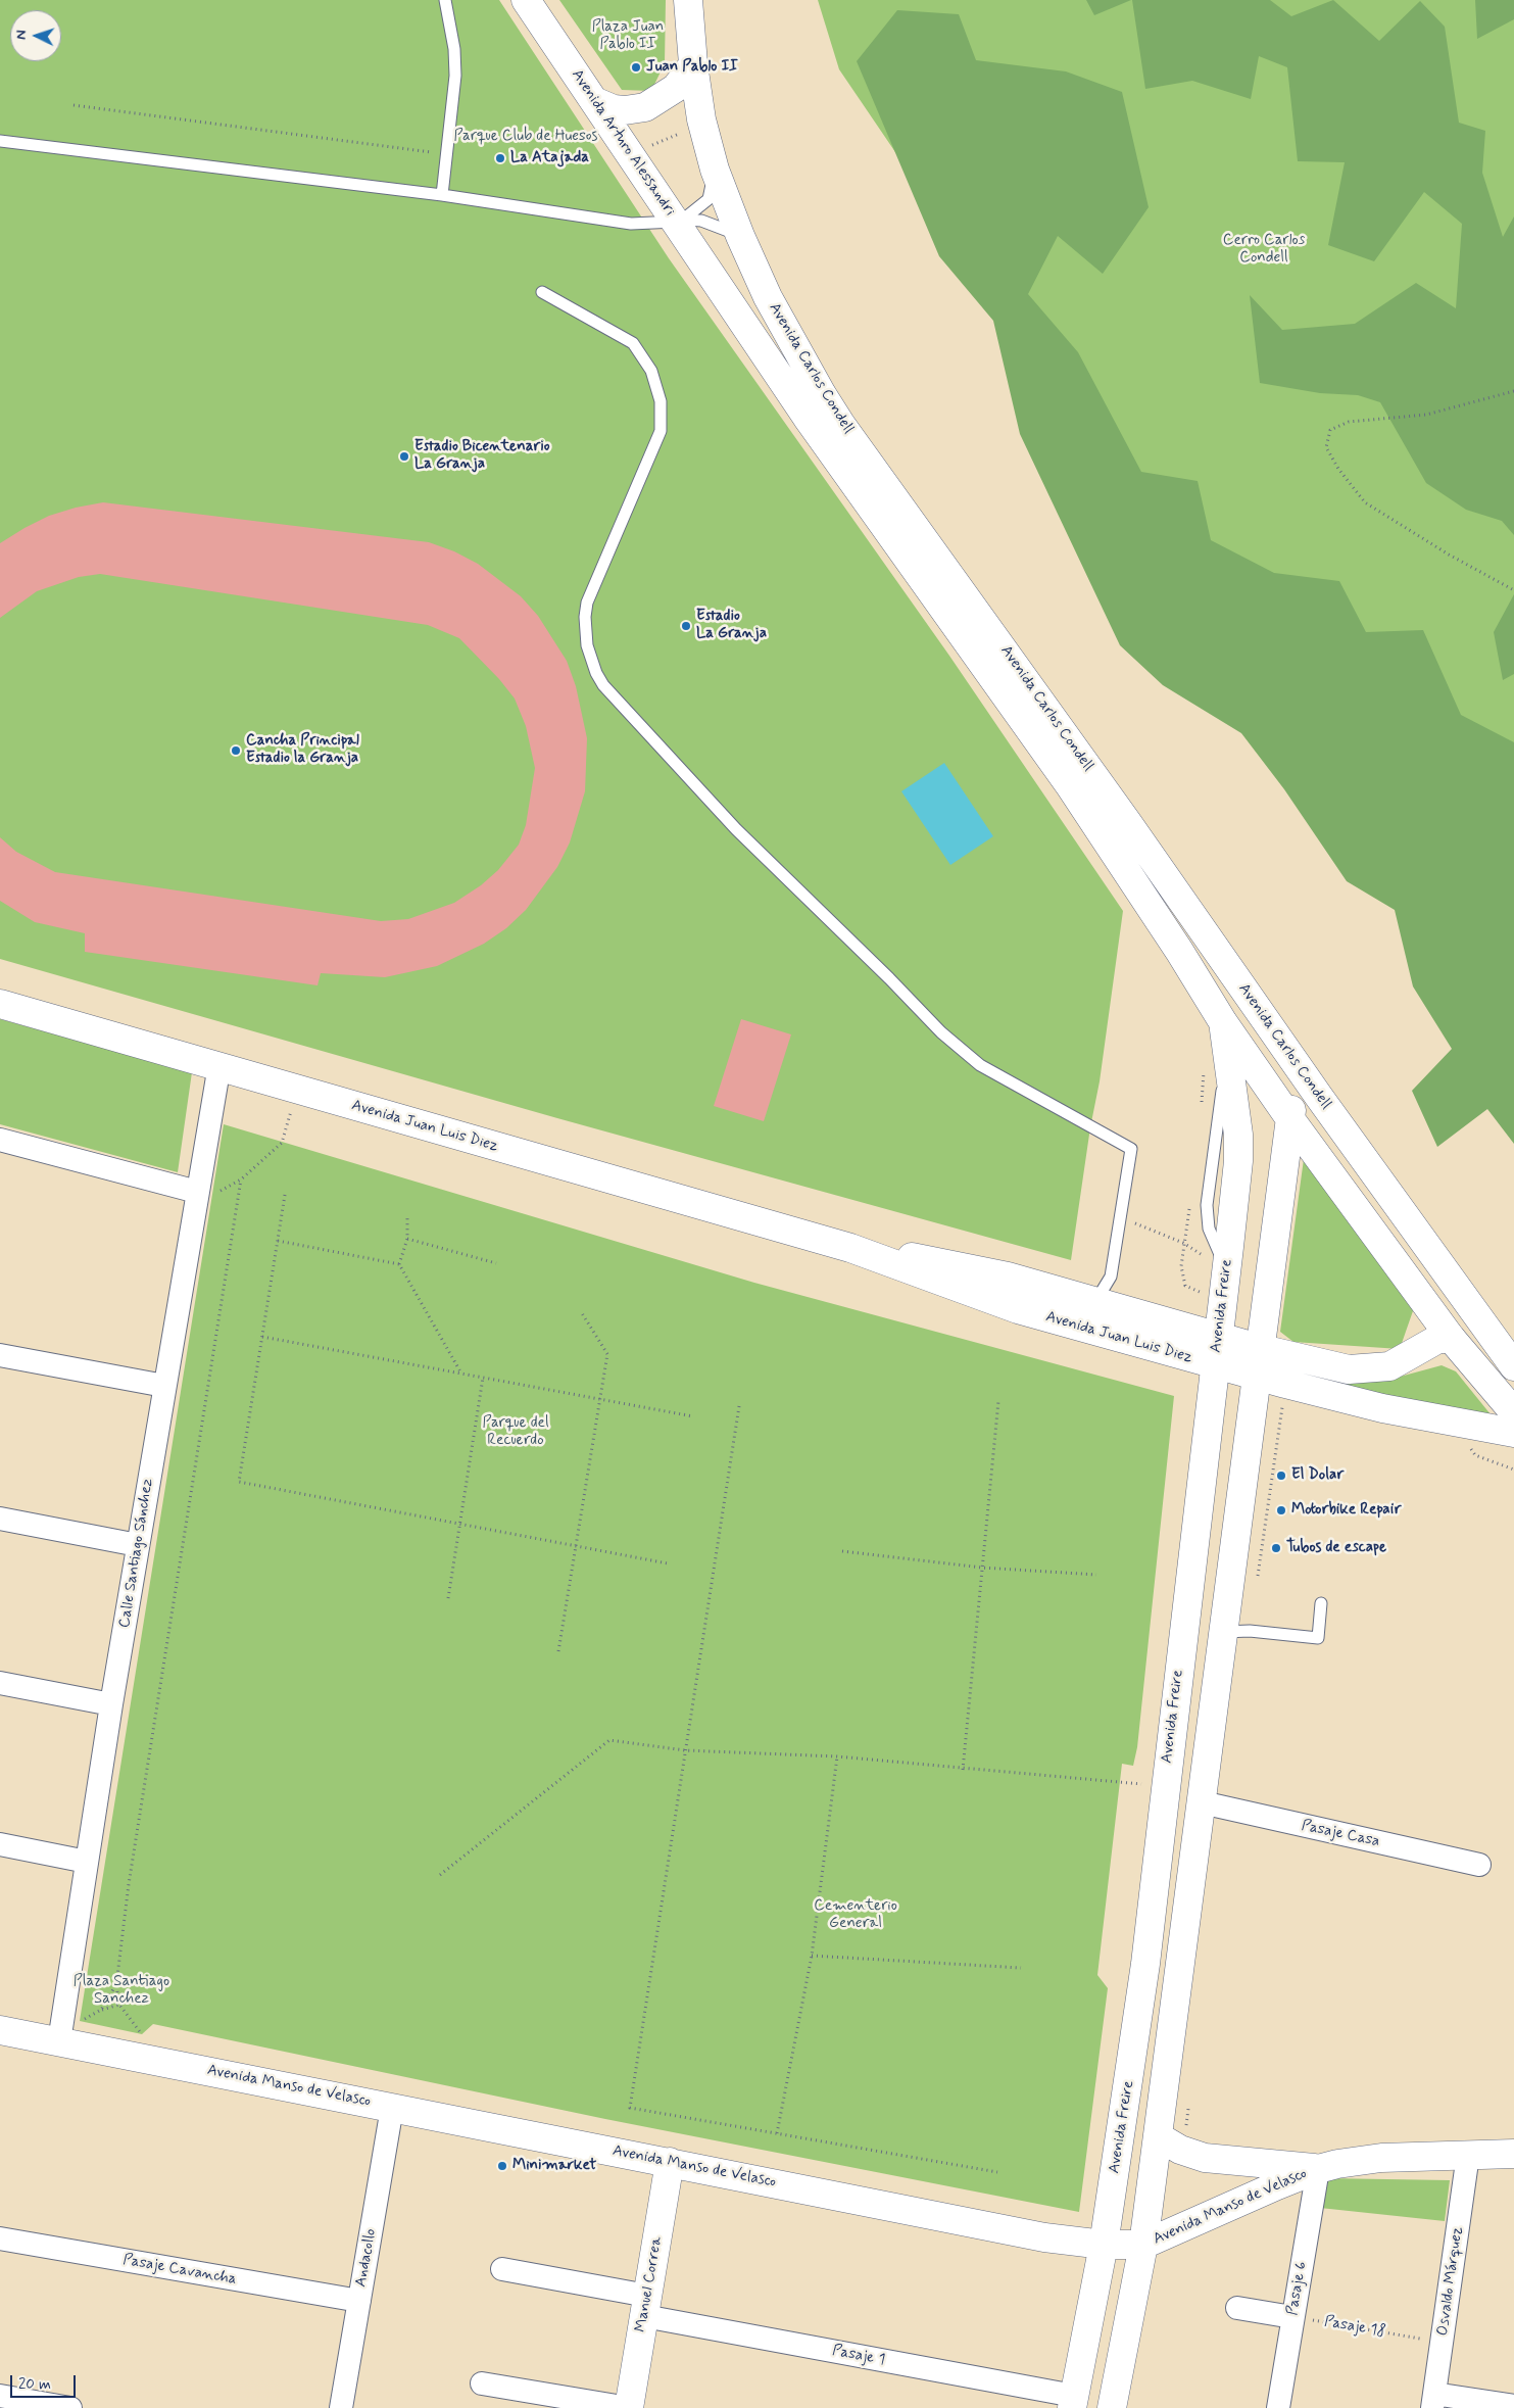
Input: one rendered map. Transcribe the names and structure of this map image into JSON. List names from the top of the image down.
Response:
{
  "streets": {
    "main road": [
      "Avenida Arturo Alessandri",
      "Avenida Carlos Condell",
      "Avenida Juan Luis Diez",
      "Avenida Freire",
      "Avenida Manso de Velasco",
      "Manuel Correa"
    ],
    "street": [
      "Calle Santiago Sánchez",
      "Pasaje Casa",
      "Andacollo",
      "Pasaje Cavancha",
      "Osvaldo Márquez",
      "Pasaje 6",
      "Pasaje 1"
    ],
    "path": ["Pasaje 18"]
  },
  "crossings": [
    ["Avenida Arturo Alessandri", "Avenida Carlos Condell"],
    ["Avenida Carlos Condell", "Avenida Juan Luis Diez"],
    ["Avenida Carlos Condell", "Avenida Freire"],
    ["Avenida Juan Luis Diez", "Avenida Freire"],
    ["Avenida Juan Luis Diez", "Calle Santiago Sánchez"],
    ["Avenida Freire", "Avenida Manso de Velasco"],
    ["Avenida Freire", "Pasaje 1"],
    ["Calle Santiago Sánchez", "Avenida Manso de Velasco"],
    ["Avenida Manso de Velasco", "Andacollo"],
    ["Avenida Manso de Velasco", "Osvaldo Márquez"],
    ["Avenida Manso de Velasco", "Manuel Correa"],
    ["Avenida Manso de Velasco", "Pasaje 6"],
    ["Andacollo", "Pasaje Cavancha"],
    ["Osvaldo Márquez", "Pasaje 18"],
    ["Manuel Correa", "Pasaje 1"],
    ["Pasaje 6", "Pasaje 18"]
  ],
  "parks": [
    "Plaza Juan Pablo II",
    "Parque Club de Huesos",
    "Cerro Carlos Condell",
    "Parque del Recuerdo",
    "Cementerio General",
    "Plaza Santiago Sanchez"
  ],
  "places": [
    "Juan Pablo II",
    "La Atajada",
    "Estadio Bicentenario La Granja",
    "Estadio La Granja",
    "Cancha Principal Estadio la Granja",
    "El Dolar",
    "Motorbike Repair",
    "Tubos de escape",
    "Minimarket"
  ],
  "scale_bar": "20 m",
  "north": "left"
}
